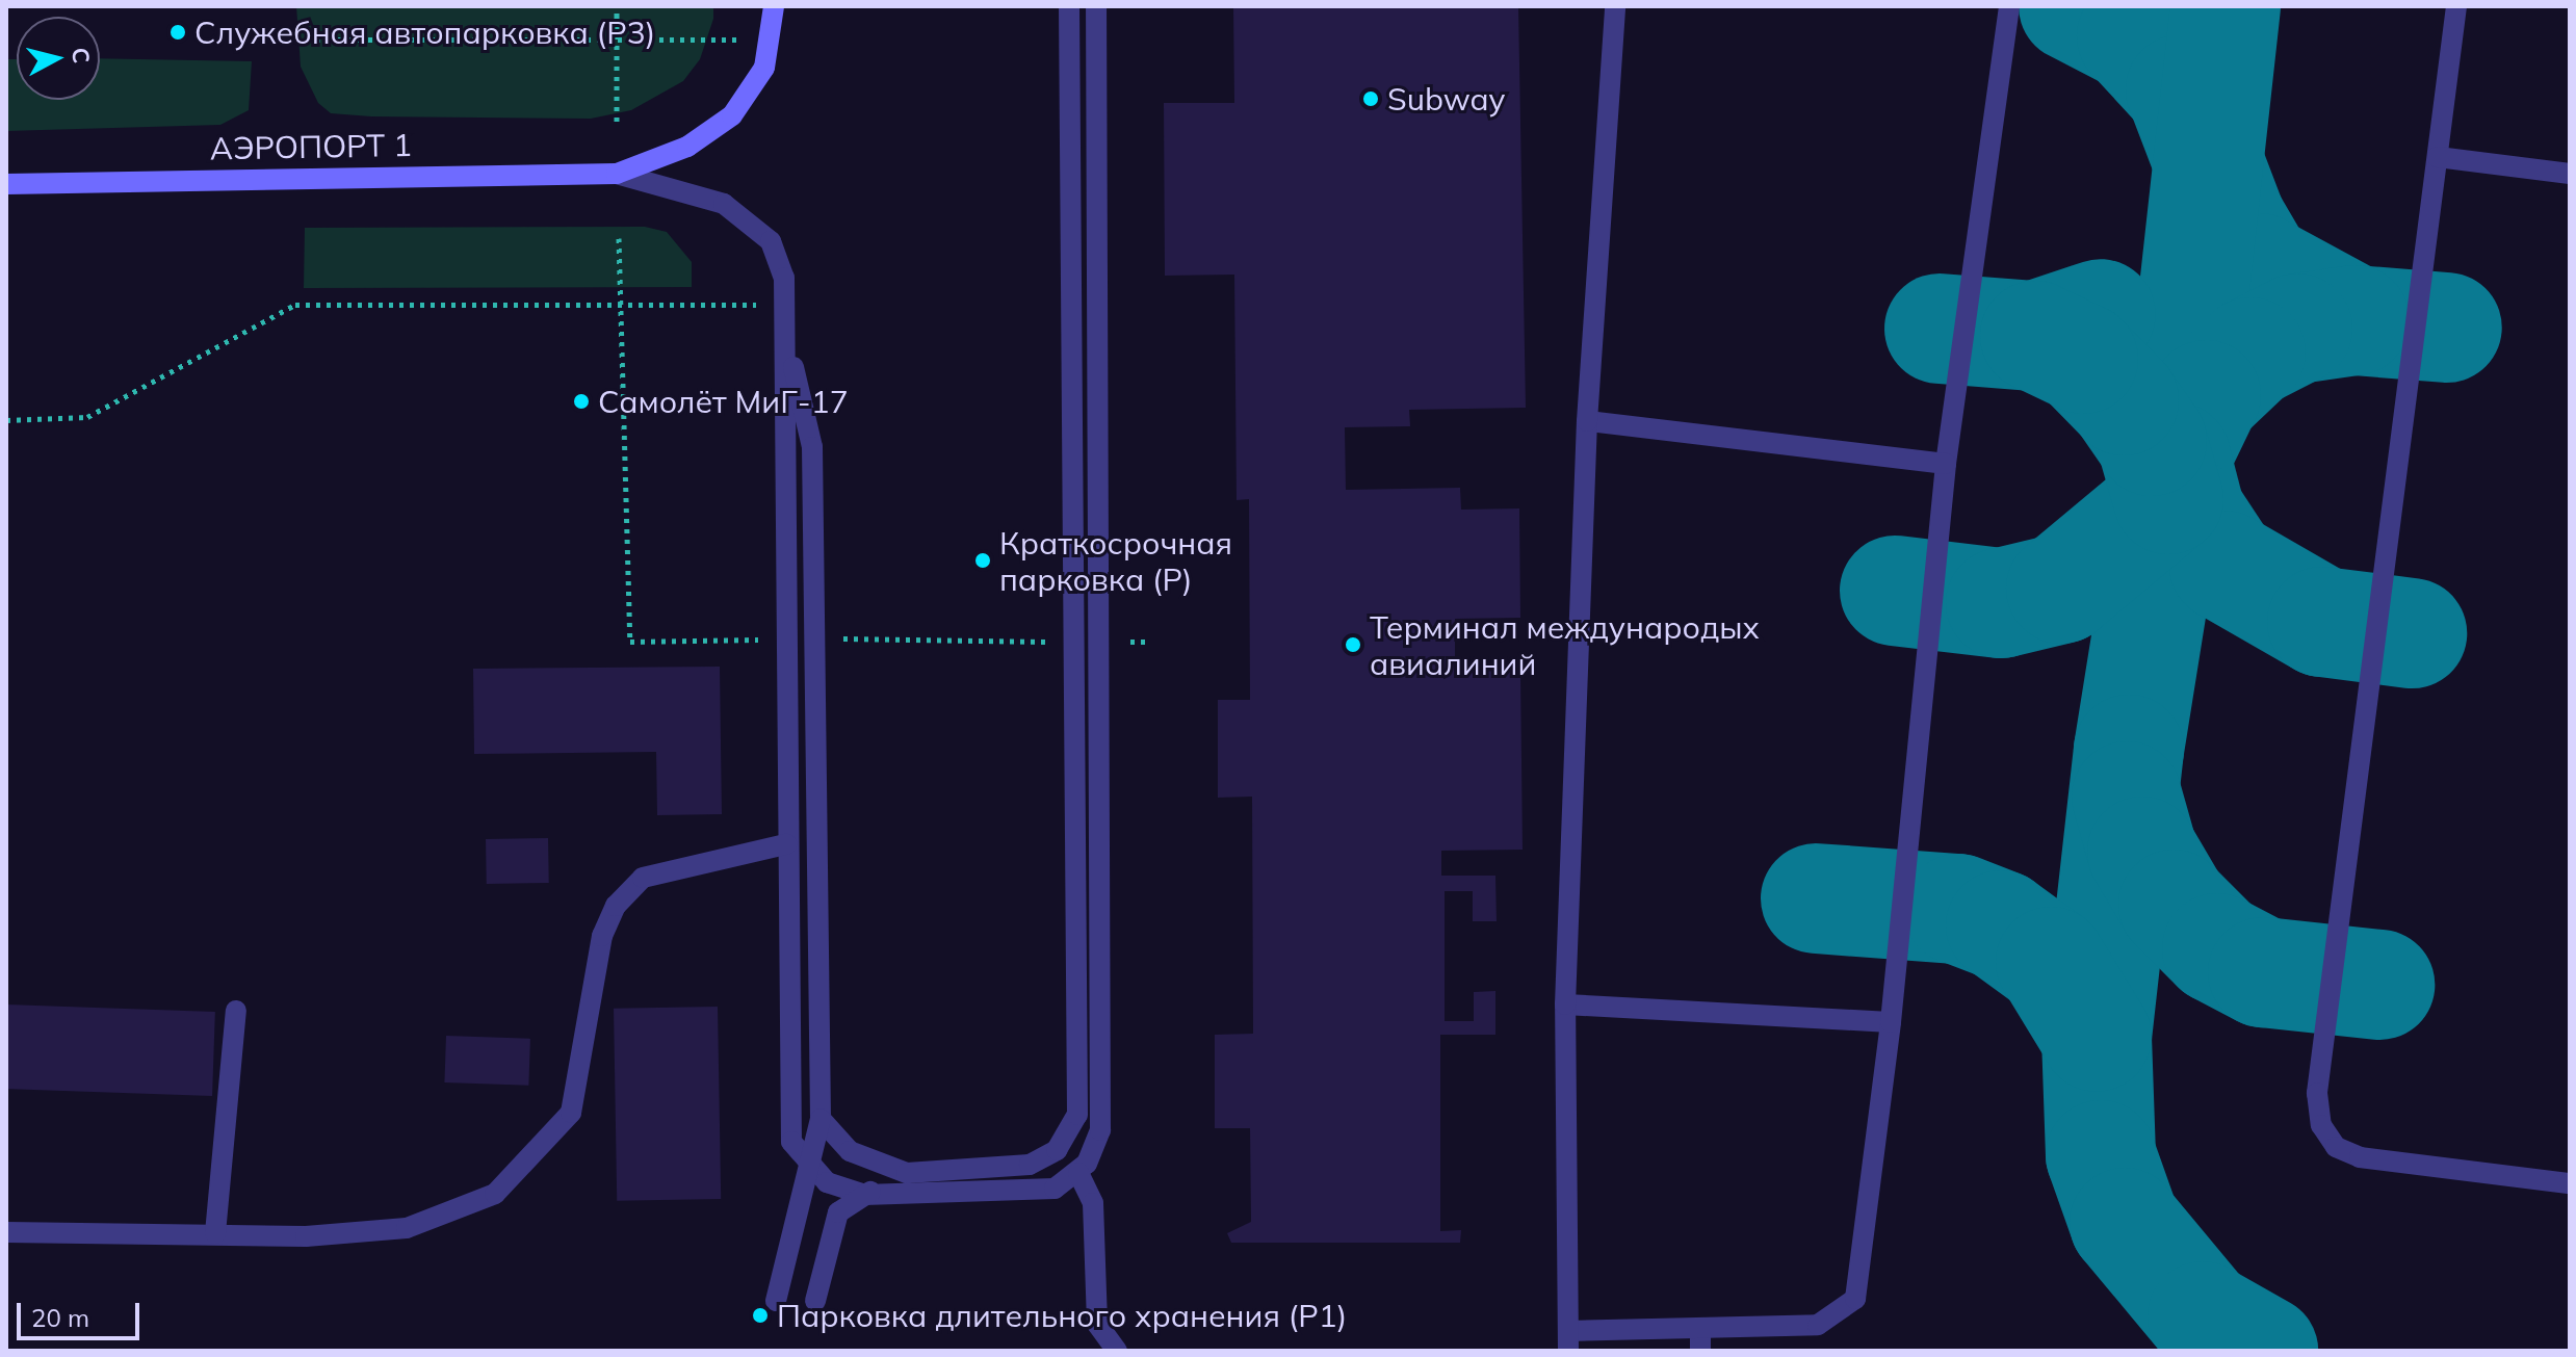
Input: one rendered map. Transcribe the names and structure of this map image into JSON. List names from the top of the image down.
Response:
{
  "streets": {
    "main road": ["АЭРОПОРТ 1"]
  },
  "places": [
    "Служебная автопарковка (P3)",
    "Subway",
    "Самолёт МиГ-17",
    "Краткосрочная парковка (P)",
    "Терминал международых авиалиний",
    "Парковка длительного хранения (P1)"
  ],
  "scale_bar": "20 m",
  "north": "right"
}
